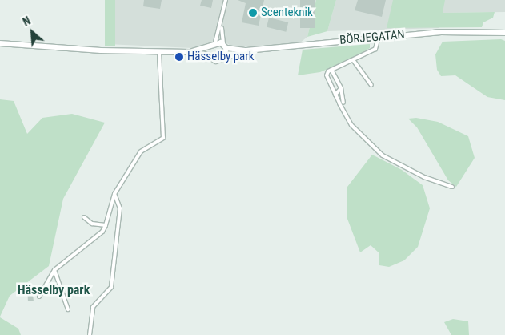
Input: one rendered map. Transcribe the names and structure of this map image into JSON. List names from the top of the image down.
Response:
{
  "streets": {
    "main road": ["BÖRJEGATAN"]
  },
  "districts": ["Hässelby park"],
  "places": ["Scenteknik", "Hässelby park"],
  "north": "top left"
}
